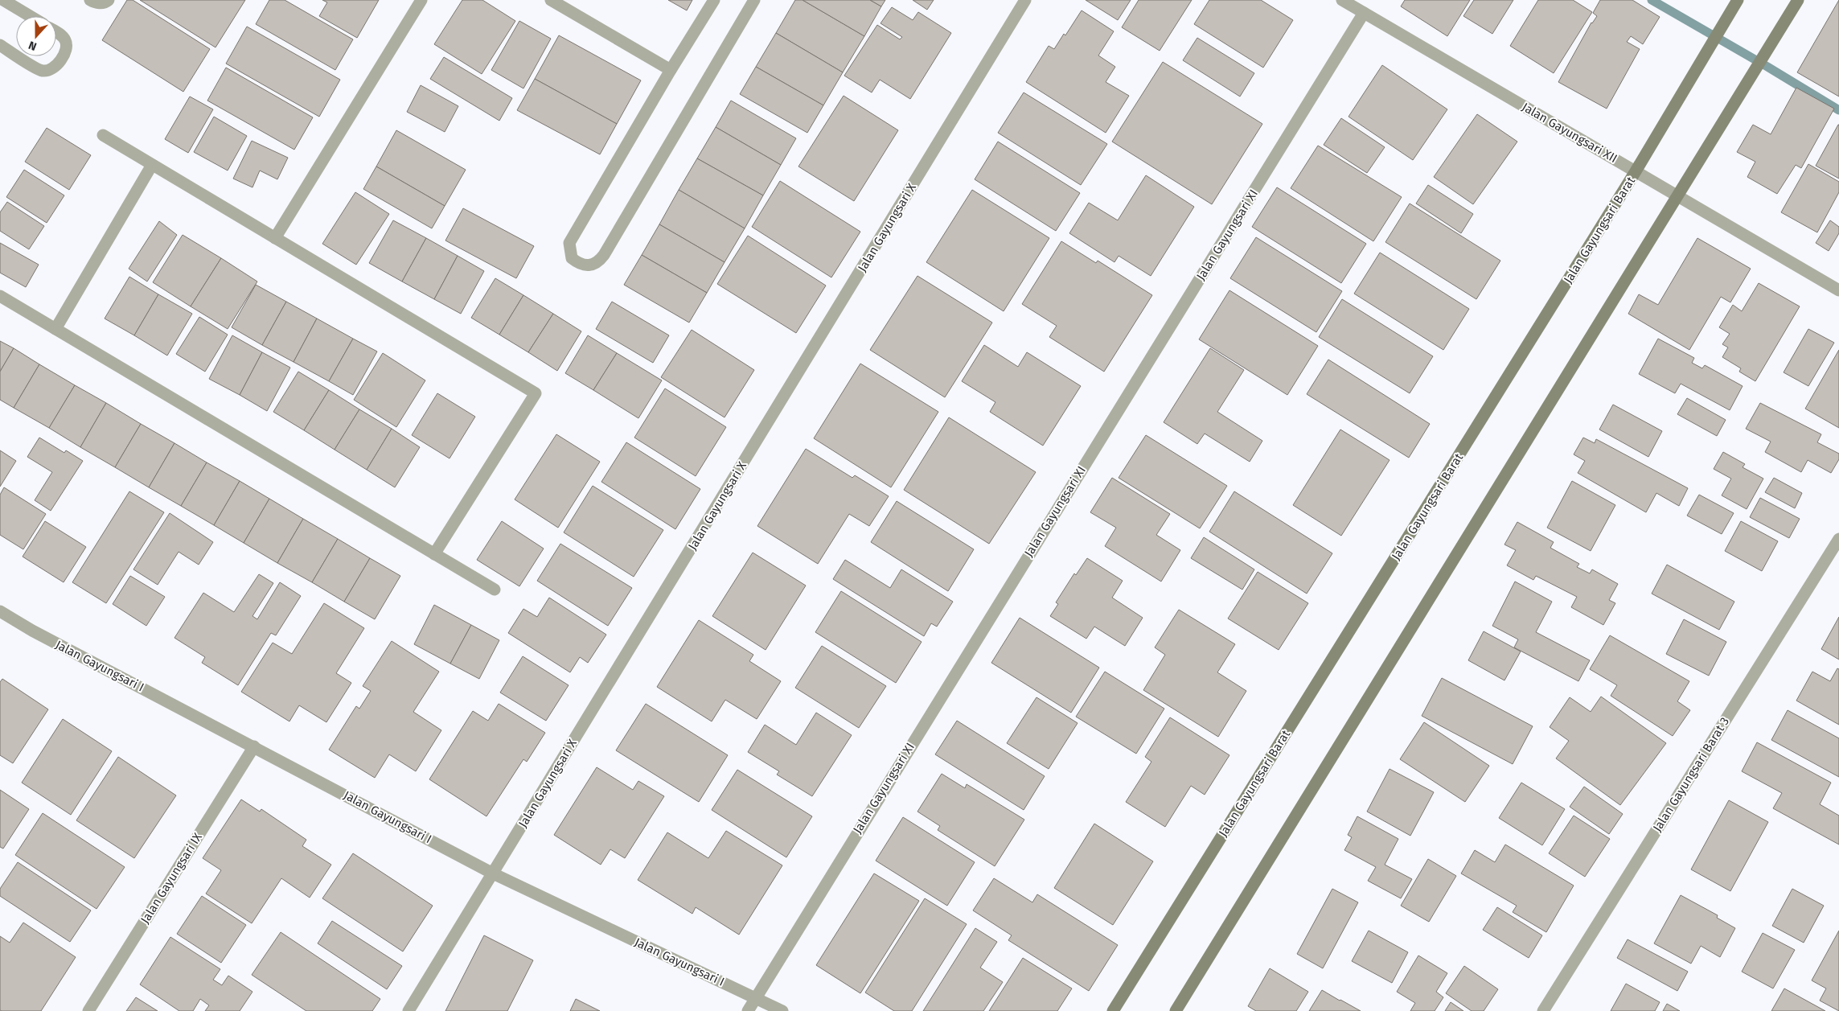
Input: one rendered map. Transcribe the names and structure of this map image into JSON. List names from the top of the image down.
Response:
{
  "streets": {
    "street": [
      "Jalan Gayungsari XII",
      "Jalan Gayungsari X",
      "Jalan Gayungsari Barat",
      "Jalan Gayungsari XI",
      "Jalan Gayungsari I",
      "Jalan Gayungsari Barat 3",
      "Jalan Gayungsari IX"
    ]
  },
  "crossings": [
    ["Jalan Gayungsari XII", "Jalan Gayungsari Barat"],
    ["Jalan Gayungsari XII", "Jalan Gayungsari XI"],
    ["Jalan Gayungsari X", "Jalan Gayungsari I"],
    ["Jalan Gayungsari XI", "Jalan Gayungsari I"],
    ["Jalan Gayungsari I", "Jalan Gayungsari IX"]
  ],
  "north": "bottom"
}
